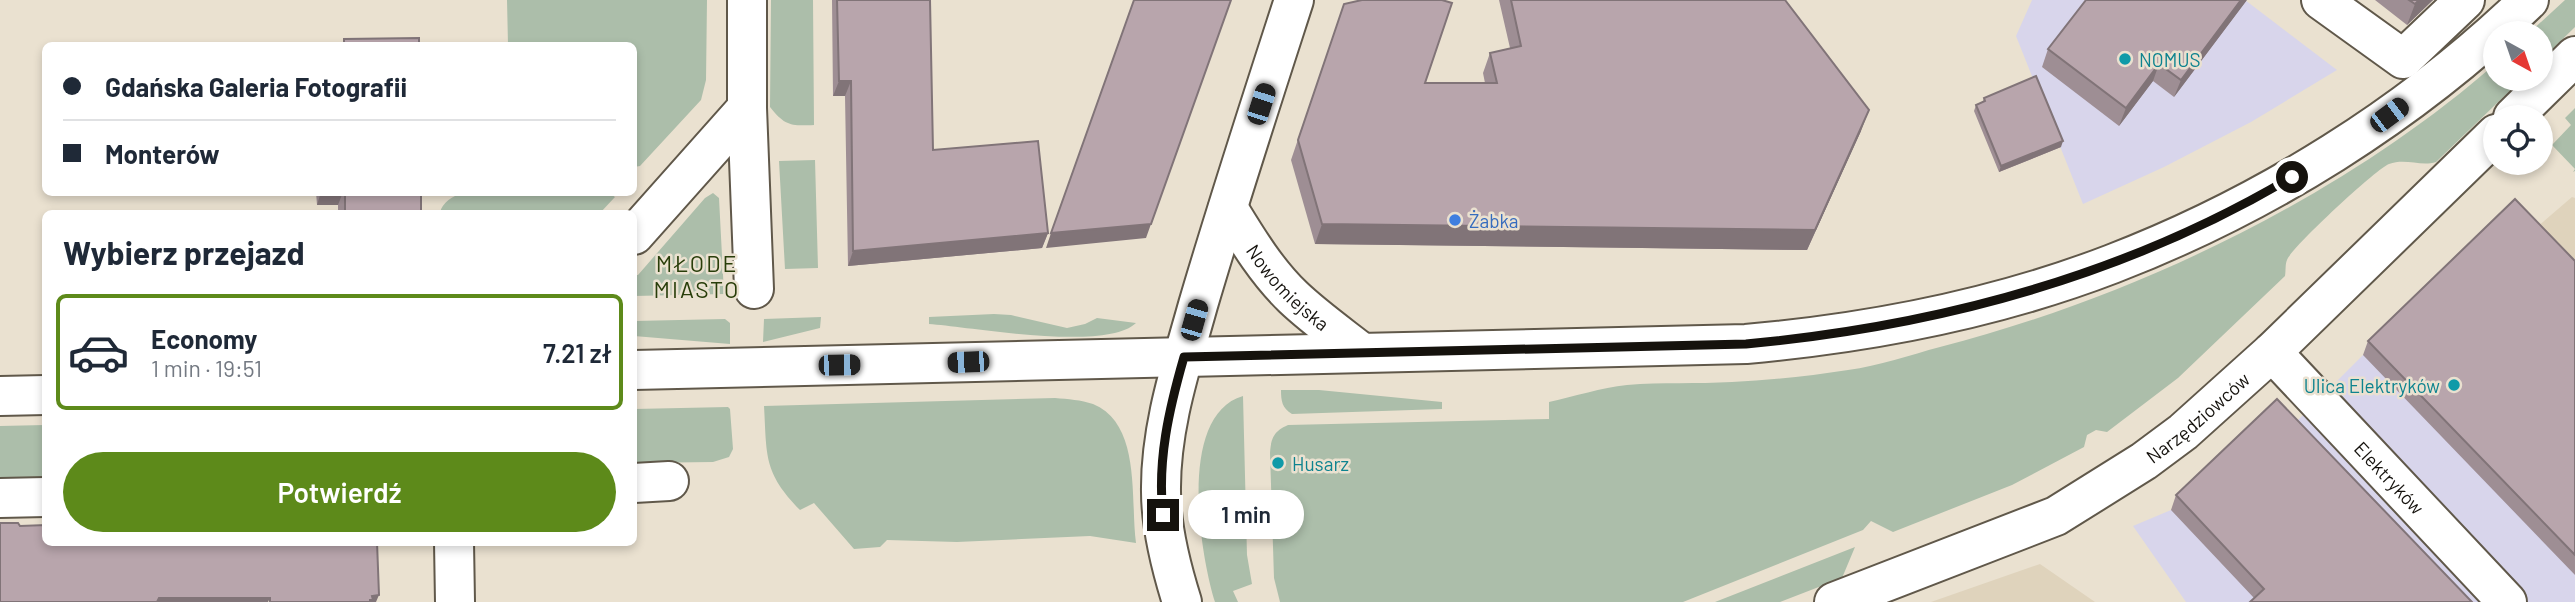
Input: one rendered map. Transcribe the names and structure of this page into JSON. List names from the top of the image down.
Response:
{
  "streets": {
    "street": ["Nowomiejska", "Narzędziowców", "Elektryków"]
  },
  "crossings": [
    ["Narzędziowców", "Elektryków"]
  ],
  "districts": ["MŁODE MIASTO"],
  "places": [
    "NOMUS",
    "Żabka",
    "Ulica Elektryków",
    "Husarz"
  ],
  "north": "bottom right",
  "page": {
    "banner": ["Gdańska Galeria Fotografii", "Monterów"],
    "heading": "Wybierz przejazd",
    "list": [
      {
        "name": "Economy",
        "note": "1 min · 19:51",
        "value": "7.21 zł"
      }
    ],
    "buttons": "Potwierdź",
    "bubble": "1 min"
  }
}
